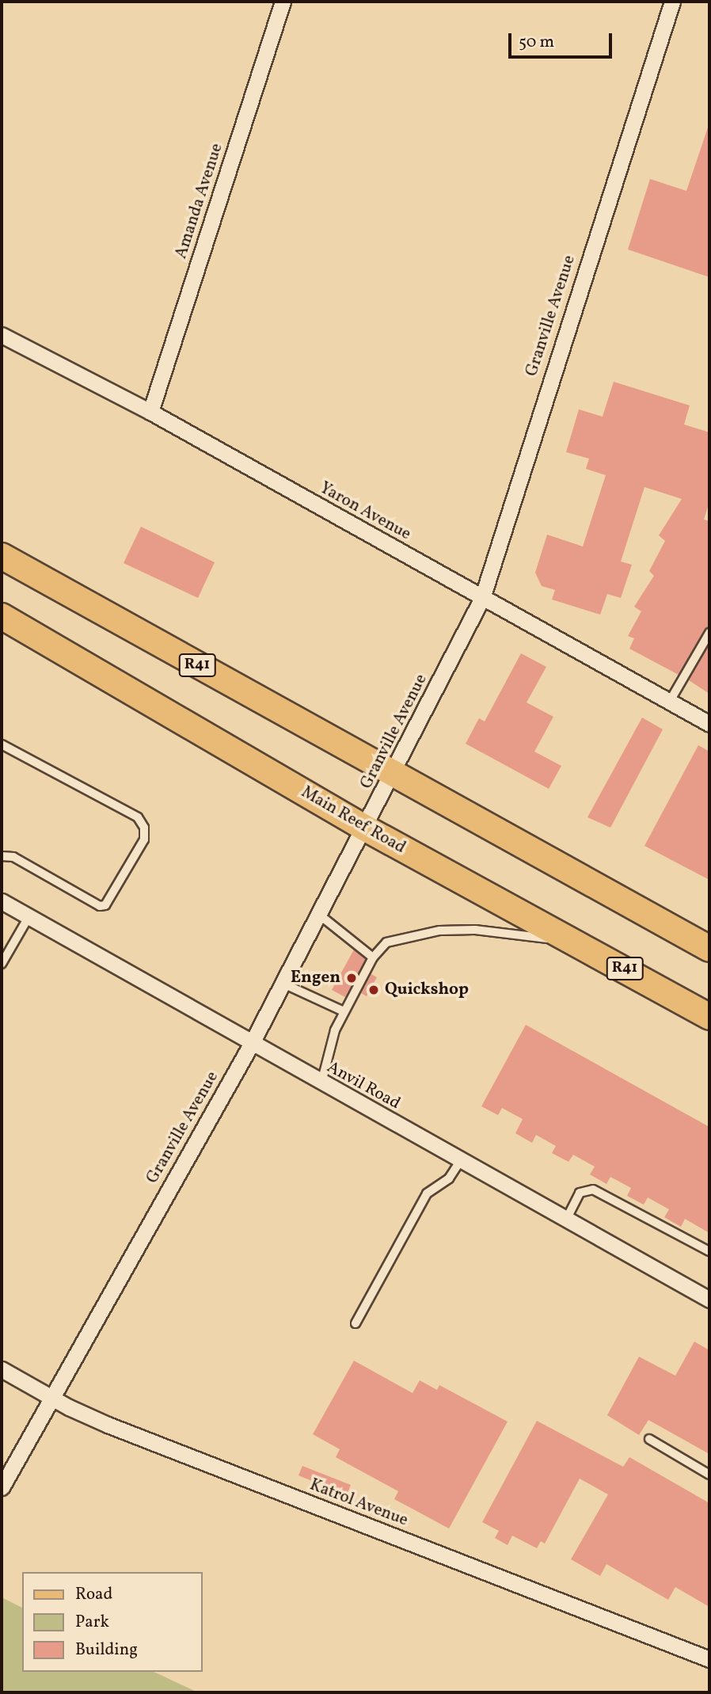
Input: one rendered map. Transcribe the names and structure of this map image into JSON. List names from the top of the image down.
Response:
{
  "streets": {
    "main road": ["R41", "Main Reef Road"],
    "street": [
      "Amanda Avenue",
      "Granville Avenue",
      "Yaron Avenue",
      "Anvil Road",
      "Katrol Avenue"
    ]
  },
  "crossings": [
    ["Amanda Avenue", "Yaron Avenue"],
    ["Granville Avenue", "Yaron Avenue"],
    ["Granville Avenue", "R41"],
    ["Granville Avenue", "Main Reef Road"],
    ["Granville Avenue", "Anvil Road"],
    ["Granville Avenue", "Katrol Avenue"]
  ],
  "places": ["Engen", "Quickshop"],
  "legend": ["Road", "Park", "Building"],
  "scale_bar": "50 m"
}
